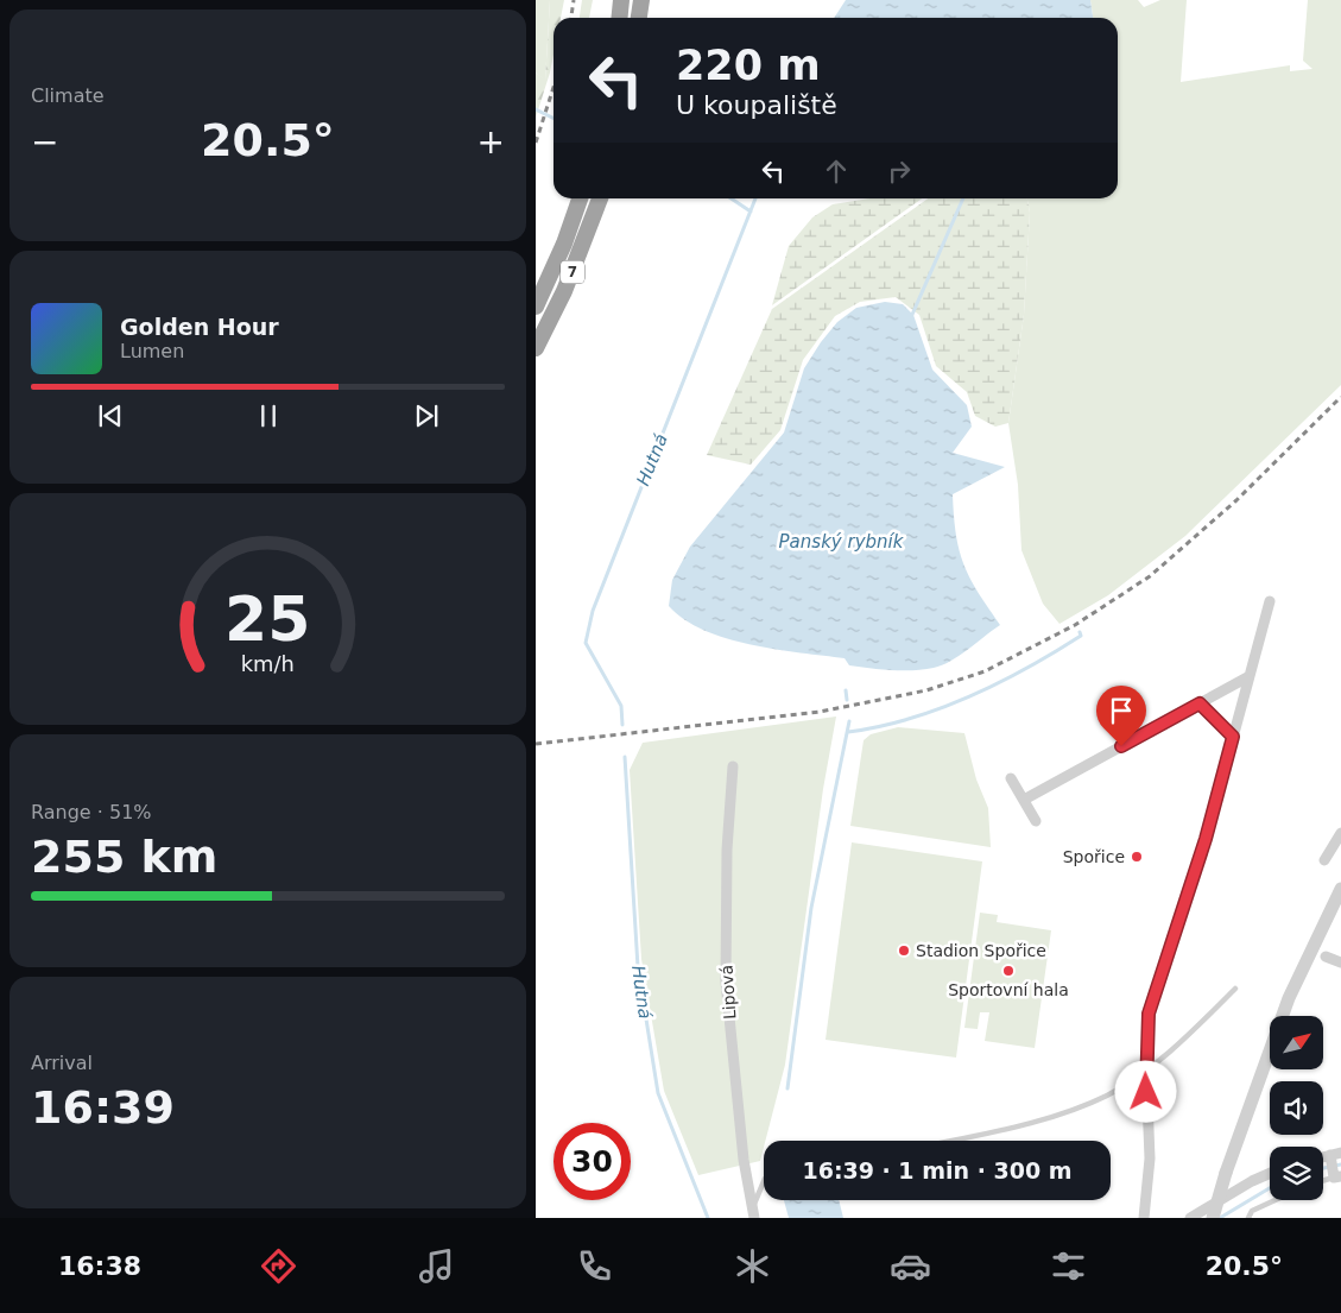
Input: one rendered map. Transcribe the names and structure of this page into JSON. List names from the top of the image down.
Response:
{
  "streets": {
    "highway": ["7"],
    "street": ["Lipová"]
  },
  "water": ["Hutná", "Panský rybník"],
  "places": ["Spořice", "Stadion Spořice", "Sportovní hala"],
  "north": "top right",
  "page": {
    "tile": [
      "Climate",
      ["Range · 51%", "255 km"],
      ["Arrival", "16:39"]
    ],
    "turn": ["220 m", "U koupaliště"],
    "heat": ["−", "20.5°", "+"],
    "song": ["Golden Hour", "Lumen"],
    "limit": "30",
    "trip": "16:39 · 1 min · 300 m",
    "tabs": ["16:38", "20.5°"],
    "gauge": ["25", "km/h"]
  }
}
